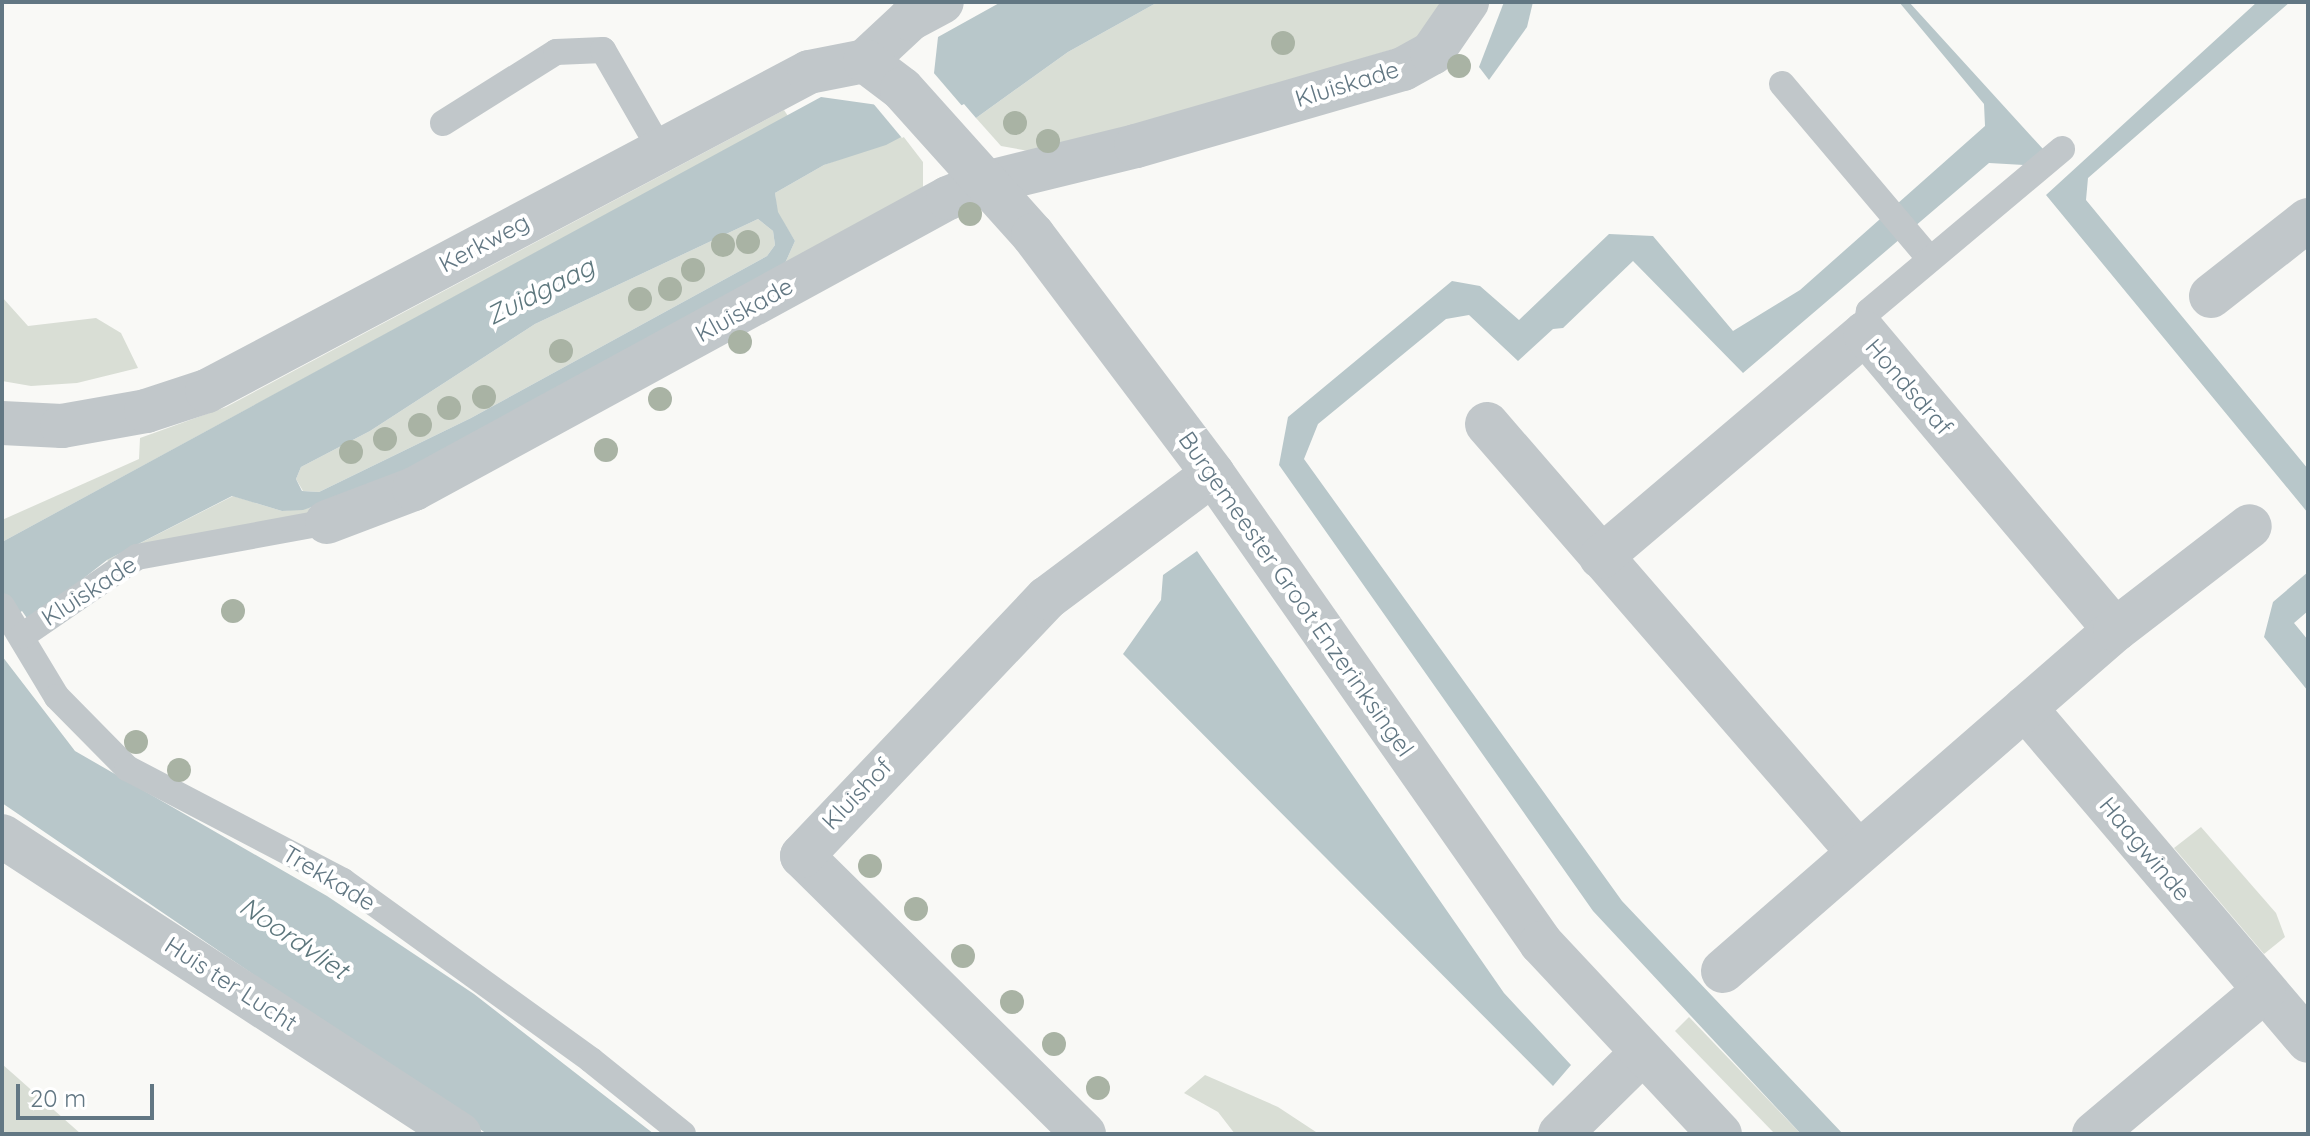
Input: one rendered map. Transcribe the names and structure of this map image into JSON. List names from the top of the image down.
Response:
{
  "streets": {
    "street": [
      "Kluiskade",
      "Kerkweg",
      "Hondsdraf",
      "Burgemeester Groot Enzerinksingel",
      "Kluishof",
      "Haagwinde",
      "Huis ter Lucht"
    ],
    "lane": ["Trekkade"]
  },
  "crossings": [
    ["Kluiskade", "Burgemeester Groot Enzerinksingel"],
    ["Kluiskade", "Trekkade"],
    ["Kerkweg", "Burgemeester Groot Enzerinksingel"],
    ["Burgemeester Groot Enzerinksingel", "Kluishof"]
  ],
  "water": ["Zuidgaag", "Noordvliet"],
  "scale_bar": "20 m"
}
